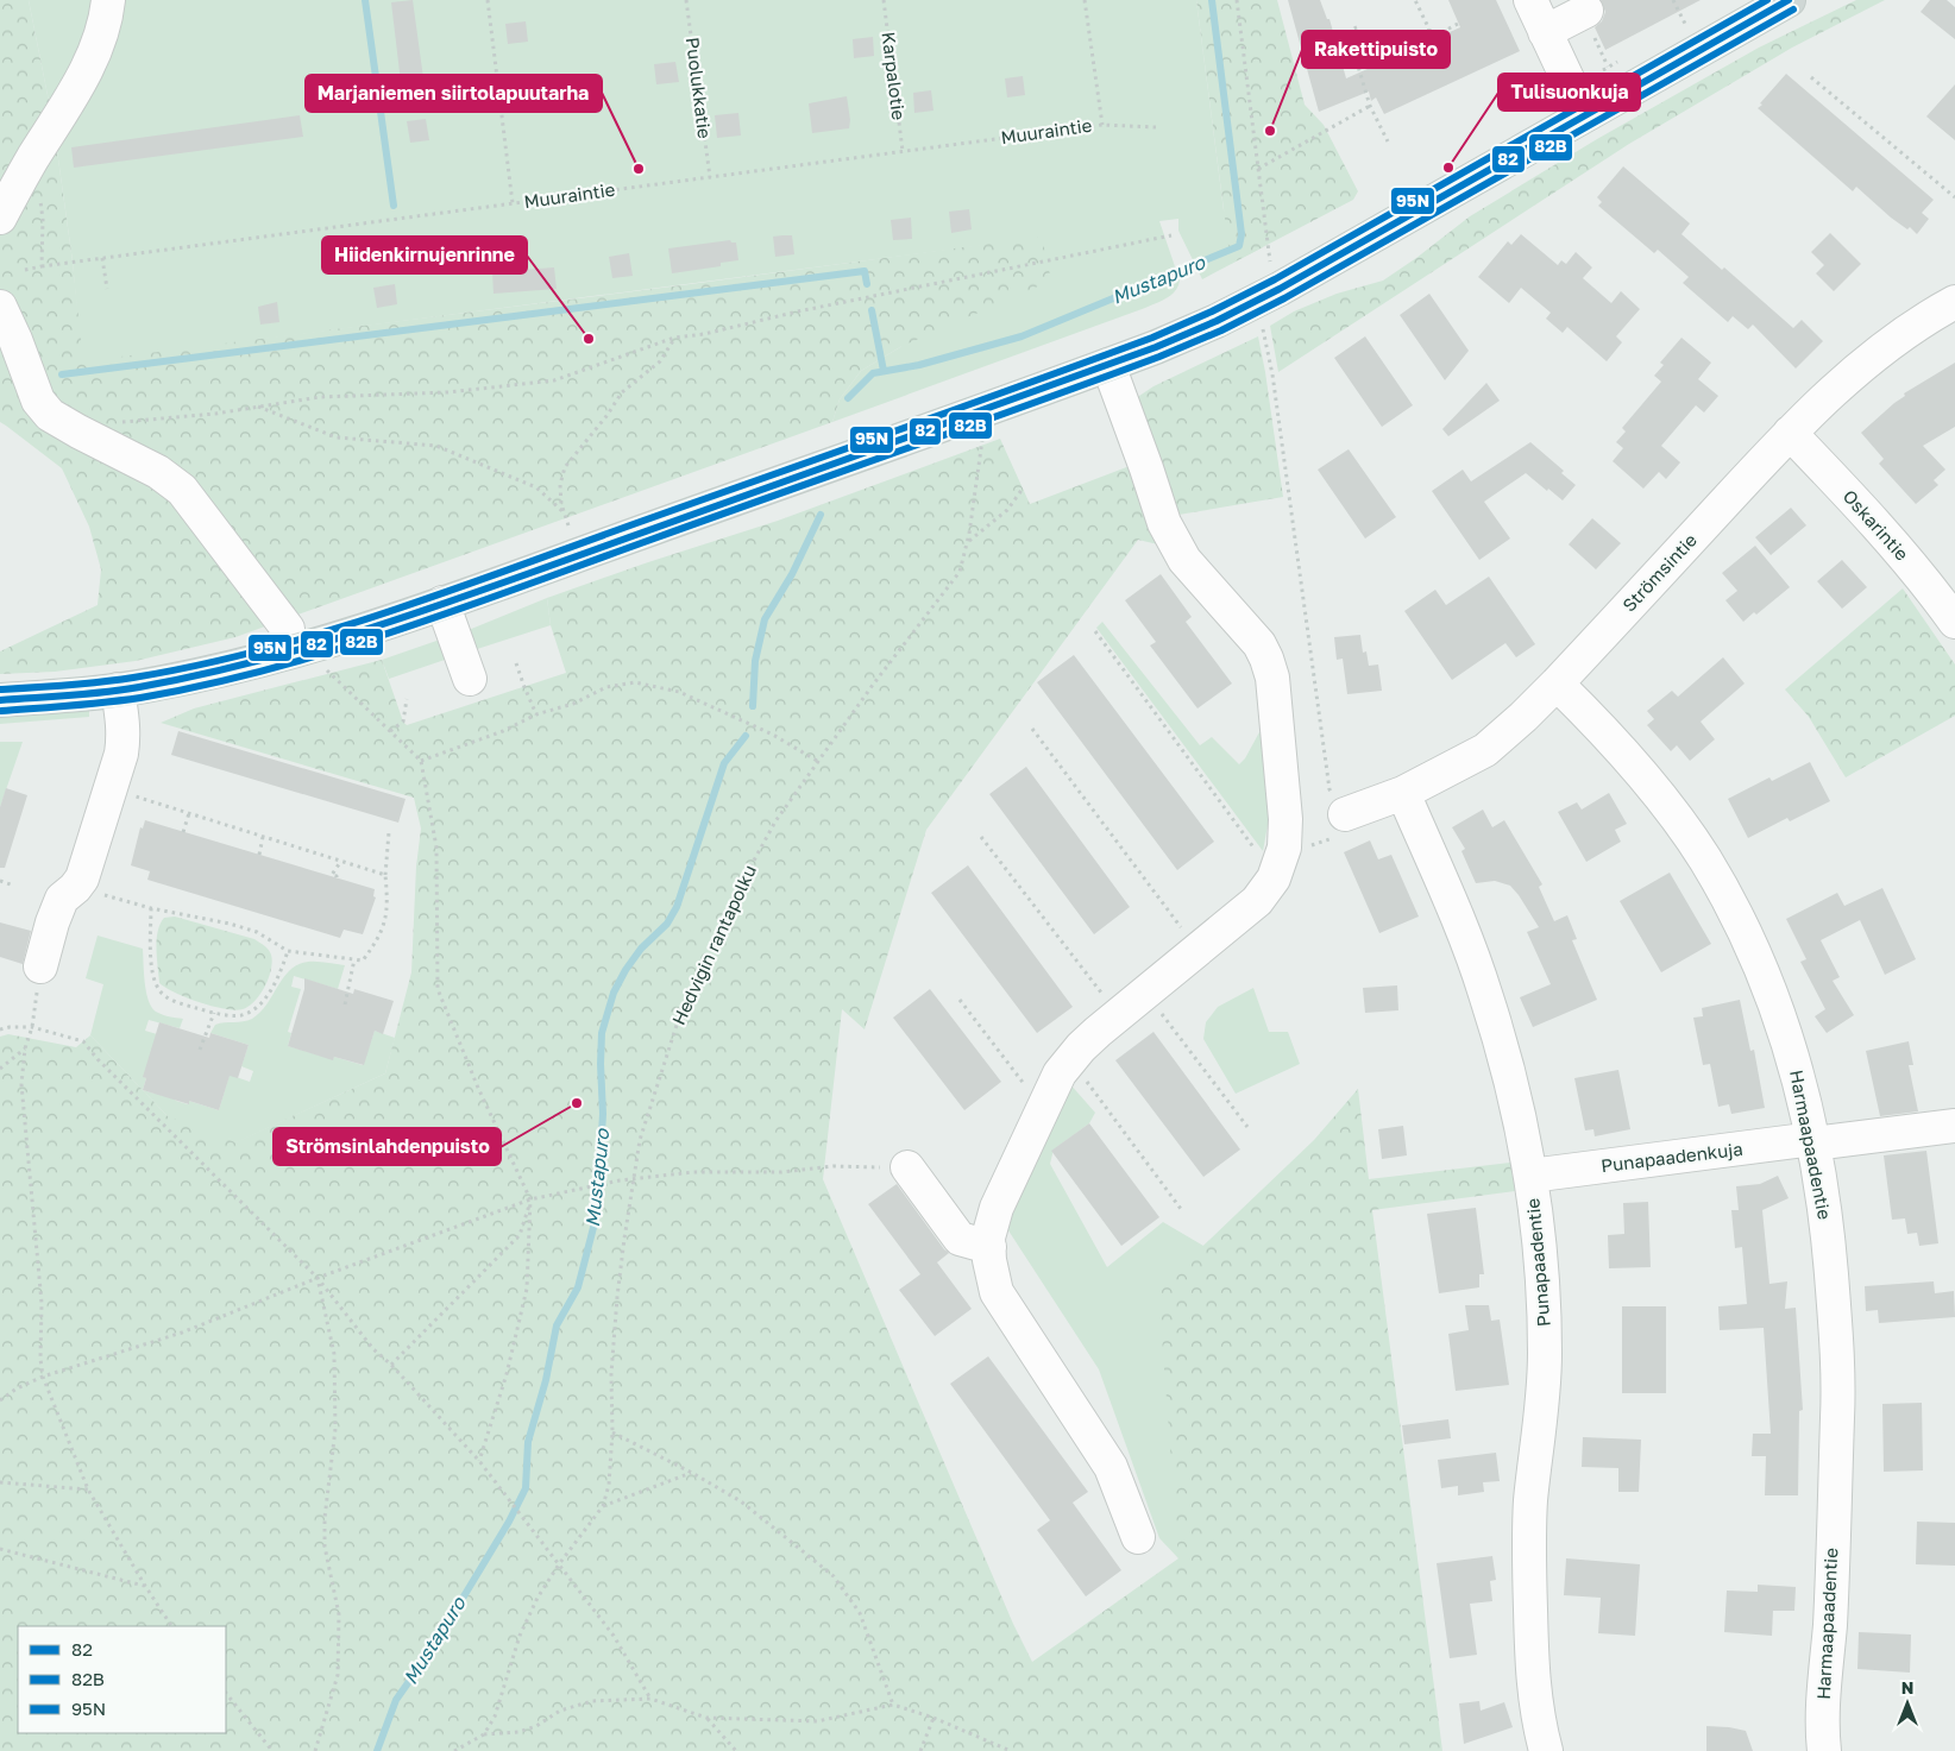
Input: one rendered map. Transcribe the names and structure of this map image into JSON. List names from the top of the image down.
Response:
{
  "streets": {
    "street": [
      "Oskarintie",
      "Strömsintie",
      "Harmaapaadentie",
      "Punapaadenkuja",
      "Punapaadentie"
    ],
    "path": [
      "Karpalotie",
      "Puolukkatie",
      "Muuraintie",
      "Hedvigin rantapolku"
    ]
  },
  "crossings": [
    ["Karpalotie", "Muuraintie"],
    ["Puolukkatie", "Muuraintie"],
    ["Oskarintie", "Strömsintie"],
    ["Strömsintie", "Harmaapaadentie"],
    ["Strömsintie", "Punapaadentie"],
    ["Harmaapaadentie", "Punapaadenkuja"],
    ["Punapaadenkuja", "Punapaadentie"]
  ],
  "water": ["Mustapuro"],
  "places": [
    "Rakettipuisto",
    "Tulisuonkuja",
    "Marjaniemen siirtolapuutarha",
    "Hiidenkirnujenrinne",
    "Strömsinlahdenpuisto"
  ],
  "lines": ["transit line 82", "transit line 95N", "transit line 82B"],
  "legend": ["82", "82B", "95N"],
  "north": "top"
}
